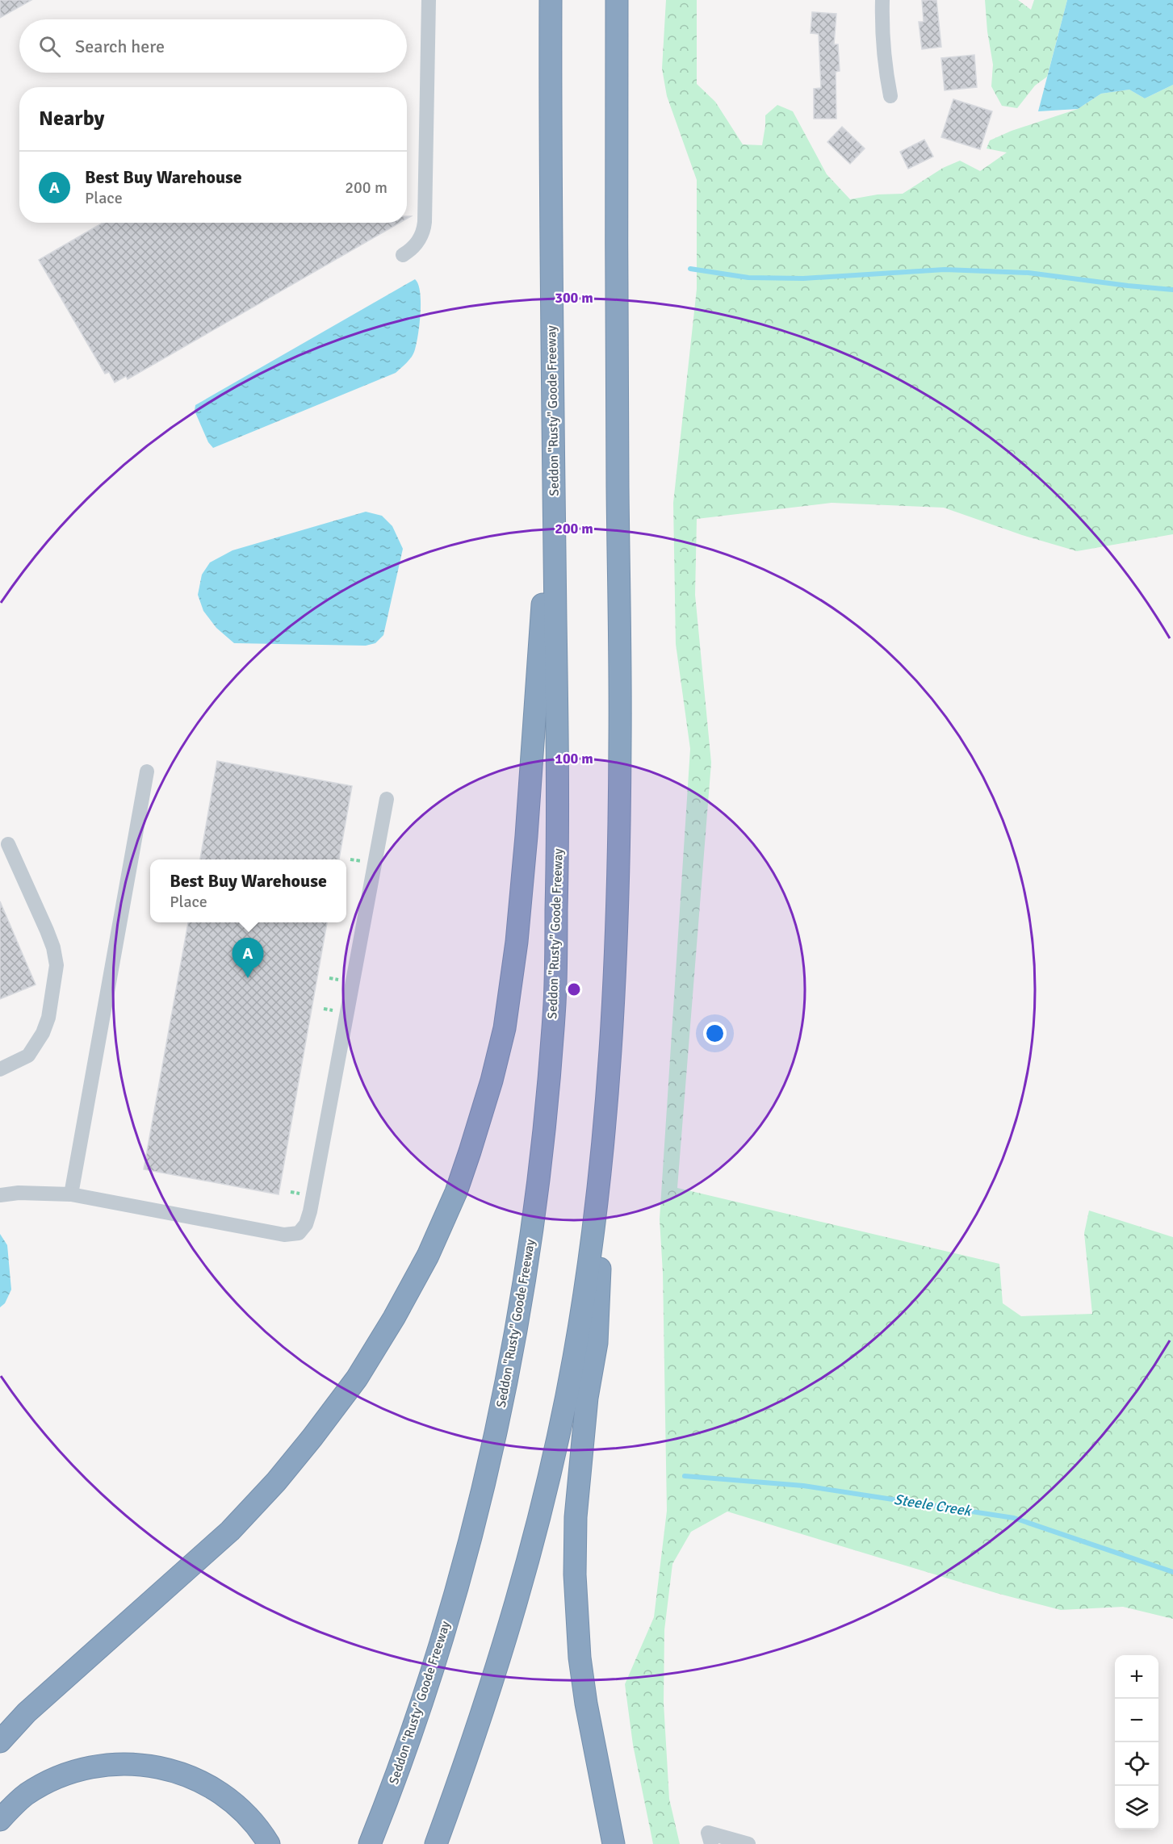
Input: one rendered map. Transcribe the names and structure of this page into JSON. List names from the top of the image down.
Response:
{
  "streets": {
    "highway": ["Seddon \"Rusty\" Goode Freeway"]
  },
  "water": ["Steele Creek"],
  "page": {
    "search": "Search here",
    "heading": "Nearby",
    "list": [
      {
        "mark": "A",
        "name": "Best Buy Warehouse",
        "note": "Place",
        "value": "200 m"
      }
    ],
    "popup": ["Best Buy Warehouse", "Place"],
    "pins": "A",
    "map_buttons": ["+", "−"]
  },
  "rings": ["300 m", "200 m", "100 m"]
}
